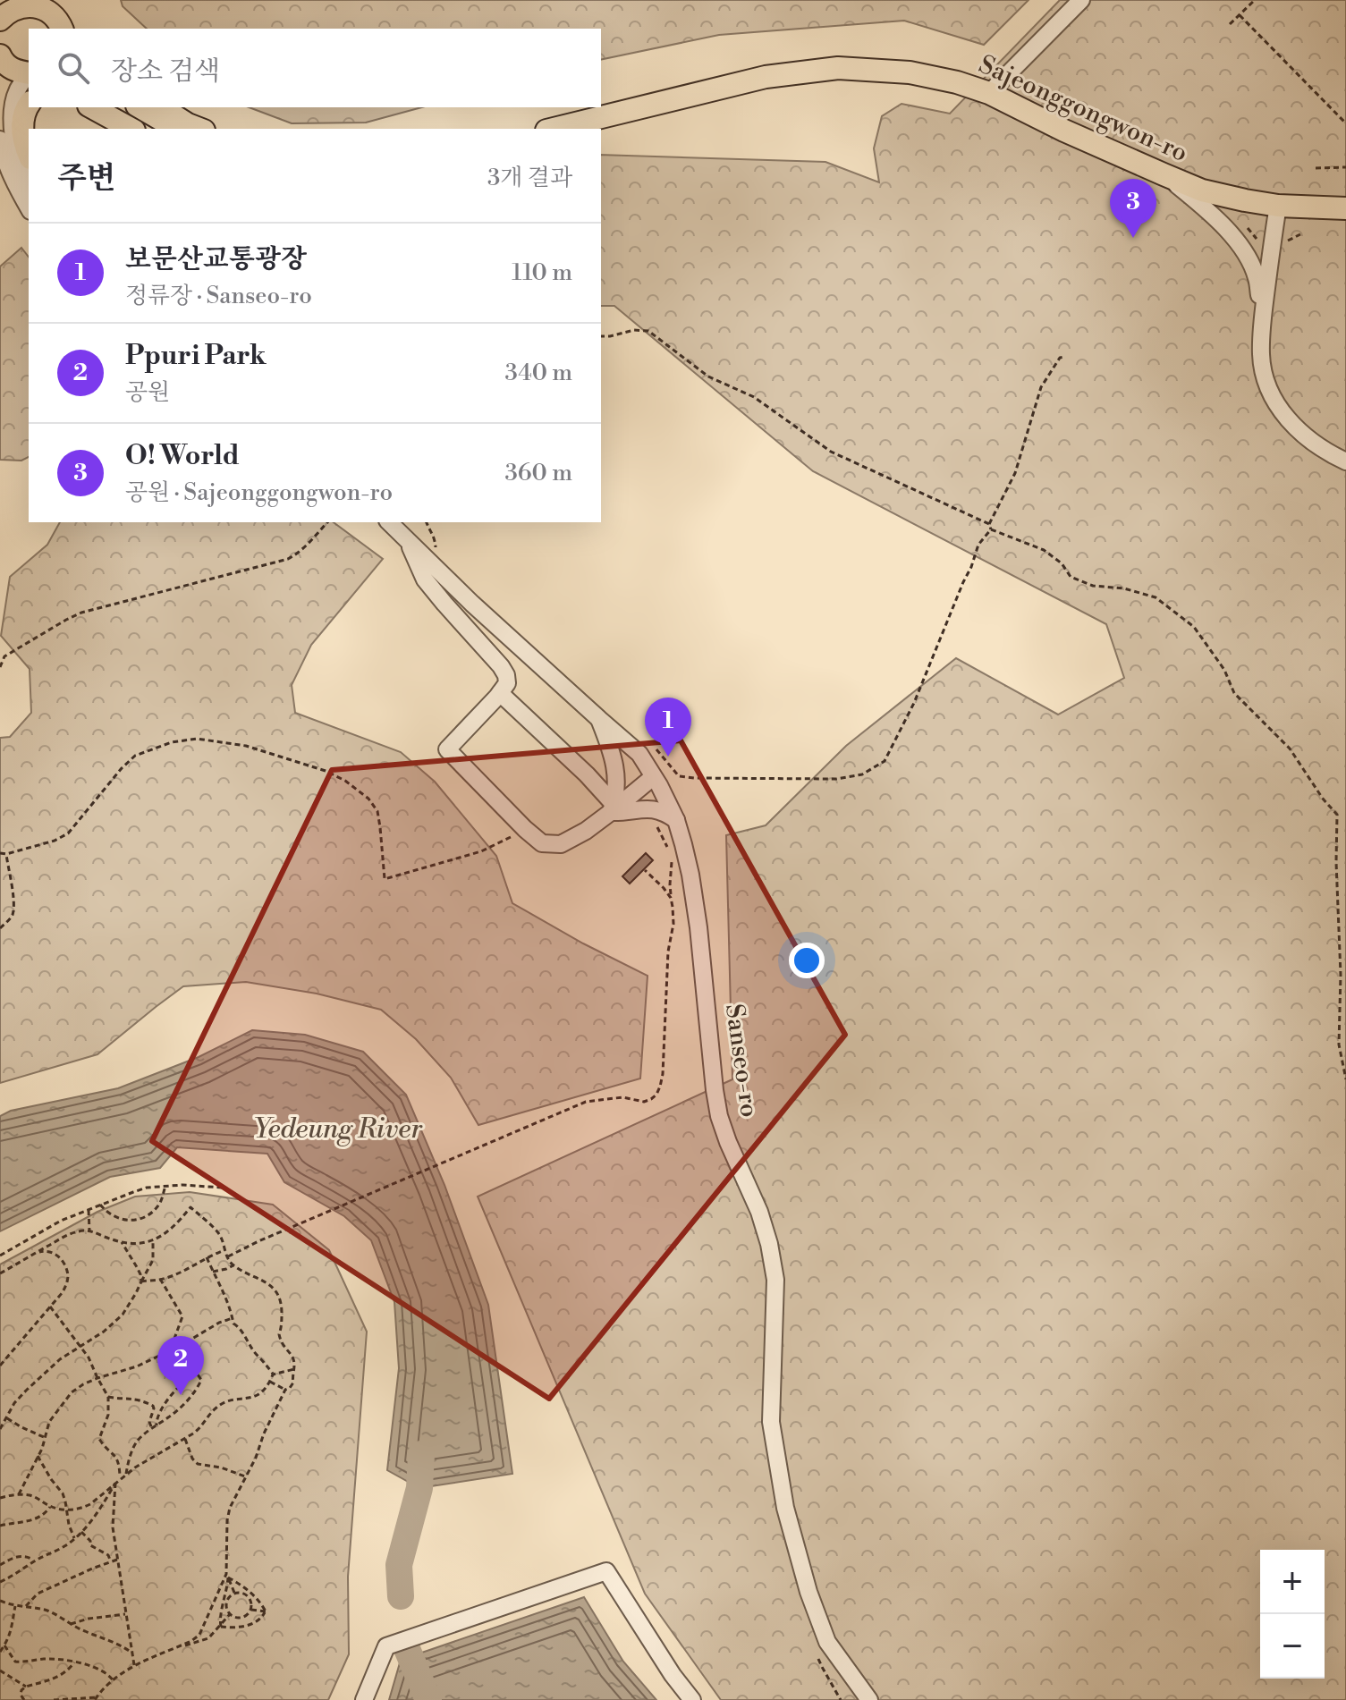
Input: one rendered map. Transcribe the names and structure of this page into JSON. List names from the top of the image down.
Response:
{
  "streets": {
    "main road": ["Sajeonggongwon-ro"],
    "street": ["Sanseo-ro"]
  },
  "water": ["Yedeung River"],
  "page": {
    "search": "장소 검색",
    "heading": ["주변", "3개 결과"],
    "pins": ["3", "1", "2"],
    "list": [
      {
        "mark": "1",
        "name": "보문산교통광장",
        "note": "정류장 · Sanseo-ro",
        "value": "110 m"
      },
      {
        "mark": "2",
        "name": "Ppuri Park",
        "note": "공원",
        "value": "340 m"
      },
      {
        "mark": "3",
        "name": "O! World",
        "note": "공원 · Sajeonggongwon-ro",
        "value": "360 m"
      }
    ],
    "map_buttons": ["+", "−"]
  }
}
